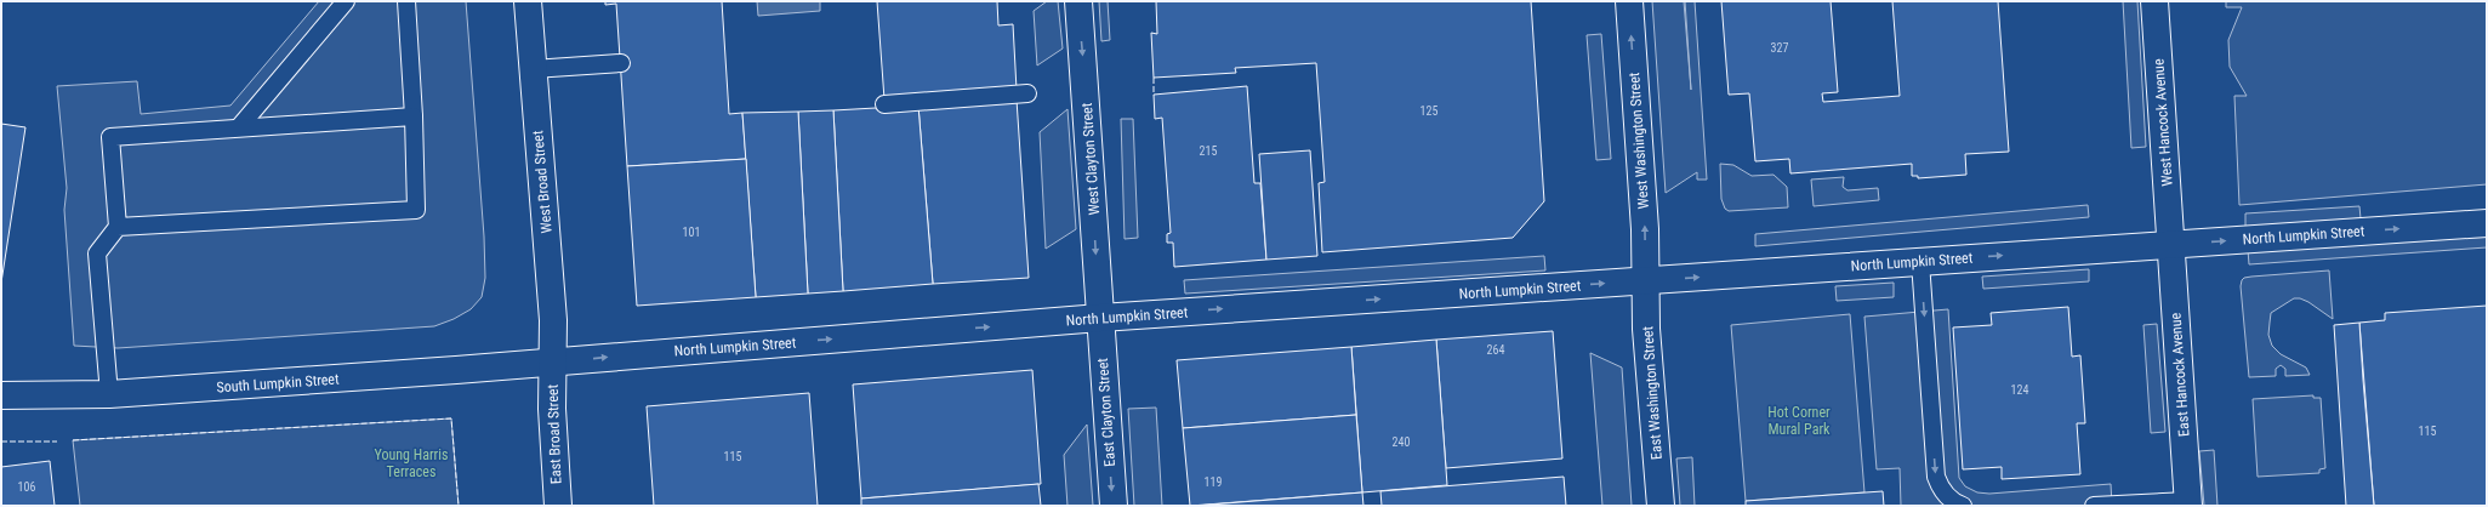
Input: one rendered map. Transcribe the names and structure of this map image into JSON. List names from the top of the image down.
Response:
{
  "streets": {
    "main road": [
      "West Hancock Avenue",
      "West Washington Street",
      "West Clayton Street",
      "West Broad Street",
      "North Lumpkin Street",
      "East Hancock Avenue",
      "South Lumpkin Street",
      "East Washington Street",
      "East Clayton Street",
      "East Broad Street"
    ]
  },
  "crossings": [
    ["West Hancock Avenue", "North Lumpkin Street"],
    ["West Hancock Avenue", "East Hancock Avenue"],
    ["West Washington Street", "North Lumpkin Street"],
    ["West Washington Street", "East Washington Street"],
    ["West Clayton Street", "North Lumpkin Street"],
    ["West Clayton Street", "East Clayton Street"],
    ["West Broad Street", "North Lumpkin Street"],
    ["West Broad Street", "South Lumpkin Street"],
    ["West Broad Street", "East Broad Street"],
    ["North Lumpkin Street", "East Hancock Avenue"],
    ["North Lumpkin Street", "South Lumpkin Street"],
    ["North Lumpkin Street", "East Washington Street"],
    ["North Lumpkin Street", "East Clayton Street"],
    ["North Lumpkin Street", "East Broad Street"],
    ["South Lumpkin Street", "East Broad Street"]
  ],
  "one_way": [
    "West Washington Street",
    "West Clayton Street",
    "North Lumpkin Street",
    "East Clayton Street"
  ],
  "parks": ["Hot Corner Mural Park", "Young Harris Terraces"],
  "house_numbers": [
    "327",
    "125",
    "215",
    "101",
    "264",
    "124",
    "115",
    "240",
    "115",
    "119",
    "106"
  ]
}
